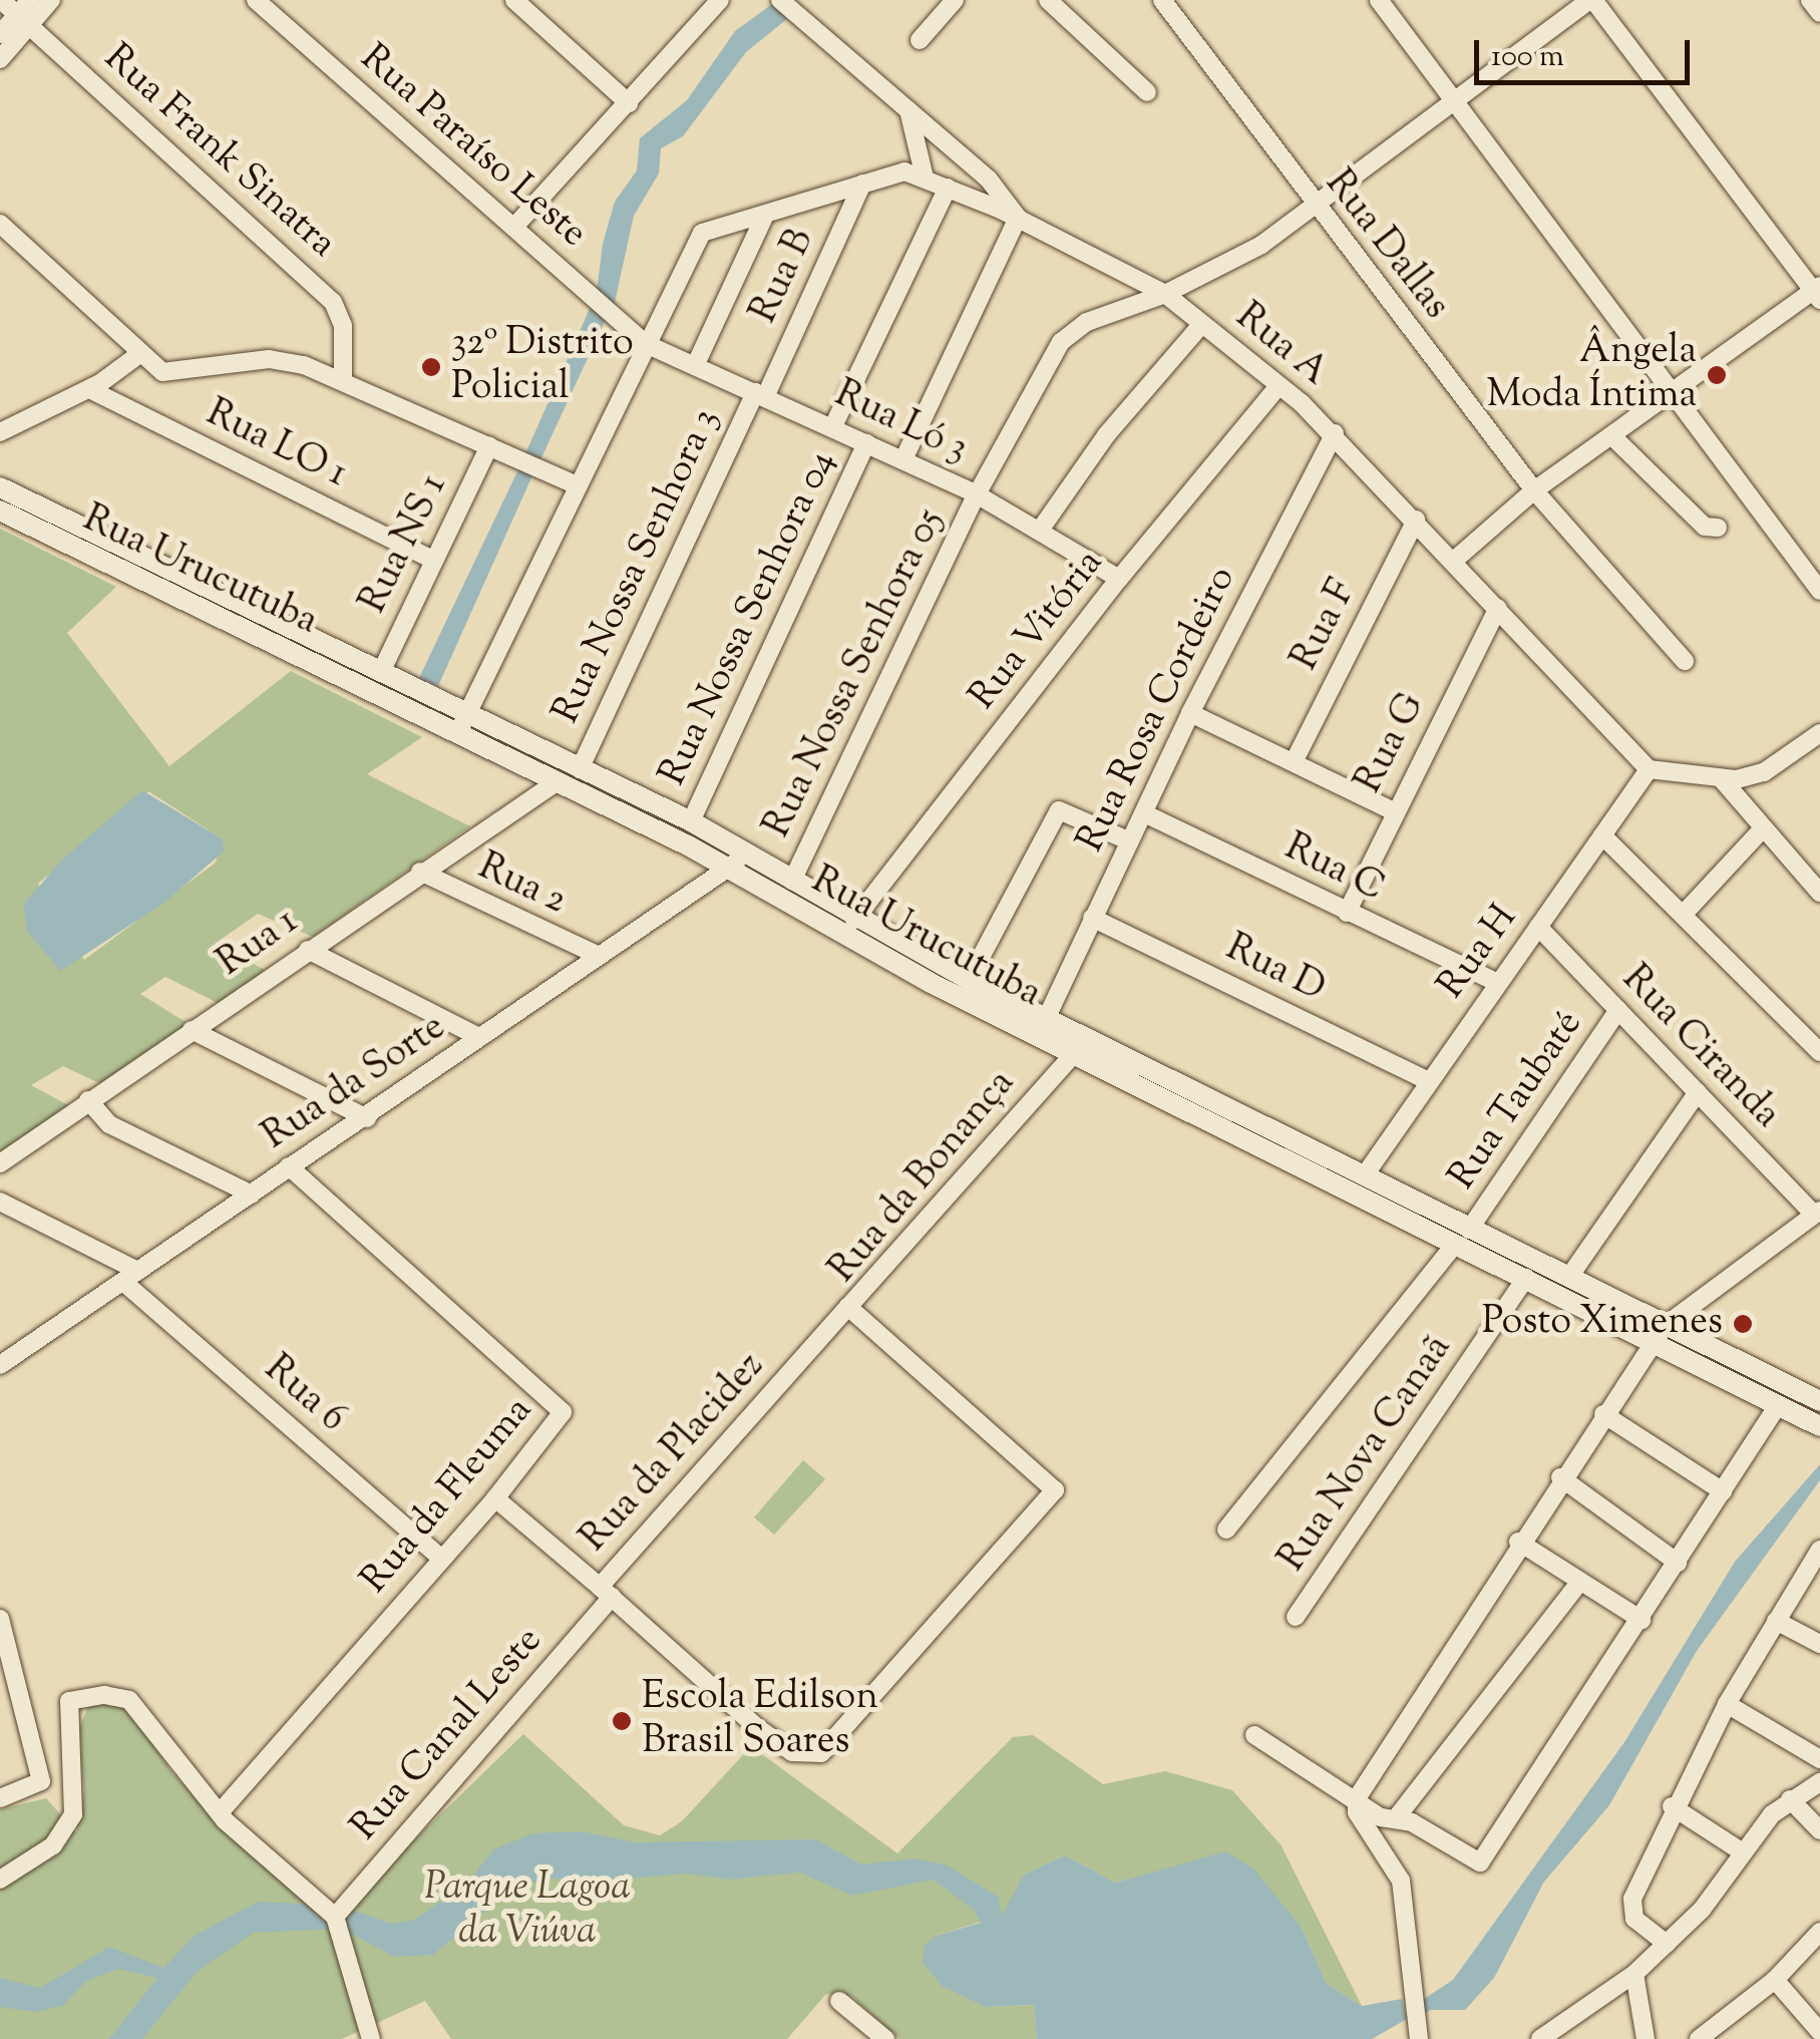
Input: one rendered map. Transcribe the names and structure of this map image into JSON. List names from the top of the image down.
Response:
{
  "streets": {
    "street": [
      "Rua Paraíso Leste",
      "Rua Frank Sinatra",
      "Rua Dallas",
      "Rua B",
      "Rua A",
      "Rua Ló 3",
      "Rua LO 1",
      "Rua NS 1",
      "Rua Nossa Senhora 3",
      "Rua Urucutuba",
      "Rua Nossa Senhora 04",
      "Rua F",
      "Rua Vitória",
      "Rua Nossa Senhora 05",
      "Rua Rosa Cordeiro",
      "Rua G",
      "Rua C",
      "Rua 2",
      "Rua 1",
      "Rua H",
      "Rua D",
      "Rua Ciranda",
      "Rua da Sorte",
      "Rua Taubaté",
      "Rua da Bonança",
      "Rua 6",
      "Rua da Placidez",
      "Rua Nova Canaã",
      "Rua da Fleuma",
      "Rua Canal Leste"
    ]
  },
  "crossings": [
    ["Rua Paraíso Leste", "Rua A"],
    ["Rua Paraíso Leste", "Rua Ló 3"],
    ["Rua Dallas", "Rua Nossa Senhora 05"],
    ["Rua B", "Rua A"],
    ["Rua B", "Rua Ló 3"],
    ["Rua B", "Rua Nossa Senhora 3"],
    ["Rua A", "Rua Ló 3"],
    ["Rua A", "Rua F"],
    ["Rua A", "Rua Vitória"],
    ["Rua A", "Rua Nossa Senhora 05"],
    ["Rua A", "Rua Rosa Cordeiro"],
    ["Rua A", "Rua G"],
    ["Rua A", "Rua H"],
    ["Rua Ló 3", "Rua Nossa Senhora 3"],
    ["Rua Ló 3", "Rua Nossa Senhora 04"],
    ["Rua Ló 3", "Rua Vitória"],
    ["Rua Ló 3", "Rua Nossa Senhora 05"],
    ["Rua LO 1", "Rua NS 1"],
    ["Rua NS 1", "Rua Urucutuba"],
    ["Rua Nossa Senhora 3", "Rua Urucutuba"],
    ["Rua Urucutuba", "Rua Nossa Senhora 04"],
    ["Rua Urucutuba", "Rua Vitória"],
    ["Rua Urucutuba", "Rua Nossa Senhora 05"],
    ["Rua Urucutuba", "Rua Rosa Cordeiro"],
    ["Rua Urucutuba", "Rua 1"],
    ["Rua Urucutuba", "Rua H"],
    ["Rua Urucutuba", "Rua da Sorte"],
    ["Rua Urucutuba", "Rua Taubaté"],
    ["Rua Urucutuba", "Rua da Bonança"],
    ["Rua Urucutuba", "Rua Nova Canaã"],
    ["Rua Rosa Cordeiro", "Rua C"],
    ["Rua Rosa Cordeiro", "Rua D"],
    ["Rua G", "Rua C"],
    ["Rua C", "Rua H"],
    ["Rua 2", "Rua 1"],
    ["Rua 2", "Rua da Sorte"],
    ["Rua H", "Rua D"],
    ["Rua H", "Rua Ciranda"],
    ["Rua Ciranda", "Rua Taubaté"],
    ["Rua da Sorte", "Rua 6"],
    ["Rua da Sorte", "Rua da Fleuma"],
    ["Rua da Bonança", "Rua da Placidez"],
    ["Rua da Bonança", "Rua Canal Leste"],
    ["Rua 6", "Rua da Fleuma"],
    ["Rua da Placidez", "Rua da Fleuma"],
    ["Rua da Placidez", "Rua Canal Leste"]
  ],
  "parks": ["Parque Lagoa da Viúva"],
  "places": [
    "32º Distrito Policial",
    "Ângela Moda Íntima",
    "Posto Ximenes",
    "Escola Edilson Brasil Soares"
  ],
  "scale_bar": "100 m"
}
